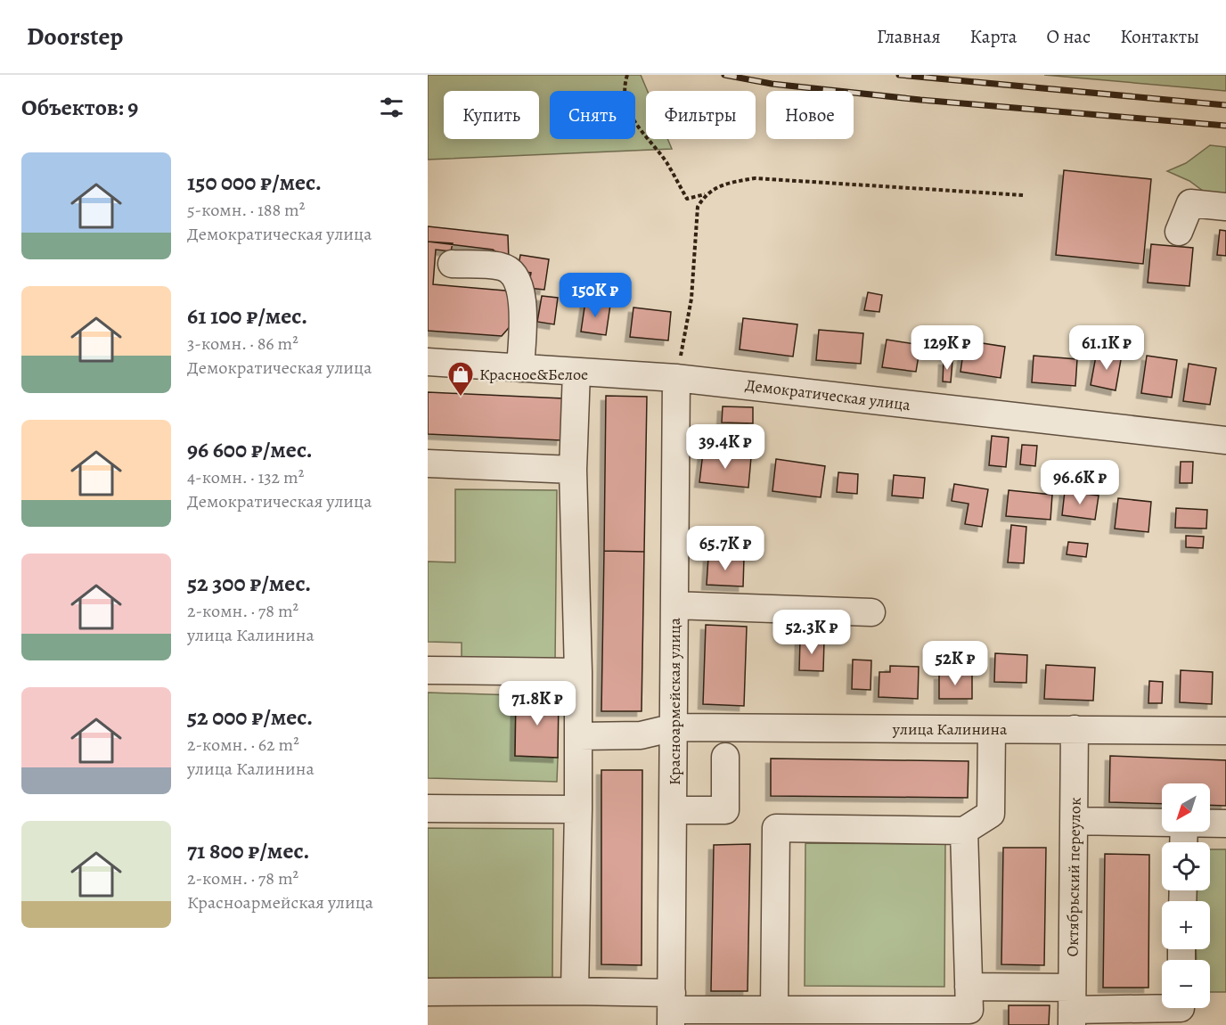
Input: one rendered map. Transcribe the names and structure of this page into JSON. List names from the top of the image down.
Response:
{
  "streets": {
    "street": [
      "Демократическая улица",
      "Красноармейская улица",
      "улица Калинина",
      "Октябрьский переулок"
    ]
  },
  "crossings": [
    ["Демократическая улица", "Красноармейская улица"],
    ["Красноармейская улица", "улица Калинина"],
    ["улица Калинина", "Октябрьский переулок"]
  ],
  "places": {
    "shop": ["Красное&Белое"]
  },
  "north": "bottom left",
  "page": {
    "header": "Doorstep",
    "nav": [
      "Главная",
      "Карта",
      "О нас",
      "Контакты"
    ],
    "heading": "Объектов: 9",
    "chip": [
      "Купить",
      "Снять",
      "Фильтры",
      "Новое"
    ],
    "list": [
      {
        "name": "150 000 ₽/мес.",
        "note": "5-комн. · 188 m² · Демократическая улица"
      },
      {
        "name": "61 100 ₽/мес.",
        "note": "3-комн. · 86 m² · Демократическая улица"
      },
      {
        "name": "96 600 ₽/мес.",
        "note": "4-комн. · 132 m² · Демократическая улица"
      },
      {
        "name": "52 300 ₽/мес.",
        "note": "2-комн. · 78 m² · улица Калинина"
      },
      {
        "name": "52 000 ₽/мес.",
        "note": "2-комн. · 62 m² · улица Калинина"
      },
      {
        "name": "71 800 ₽/мес.",
        "note": "2-комн. · 78 m² · Красноармейская улица"
      }
    ],
    "price": [
      "150K ₽",
      "129K ₽",
      "61.1K ₽",
      "39.4K ₽",
      "96.6K ₽",
      "65.7K ₽",
      "52.3K ₽",
      "52K ₽",
      "71.8K ₽"
    ],
    "map_buttons": ["+", "−"]
  }
}
